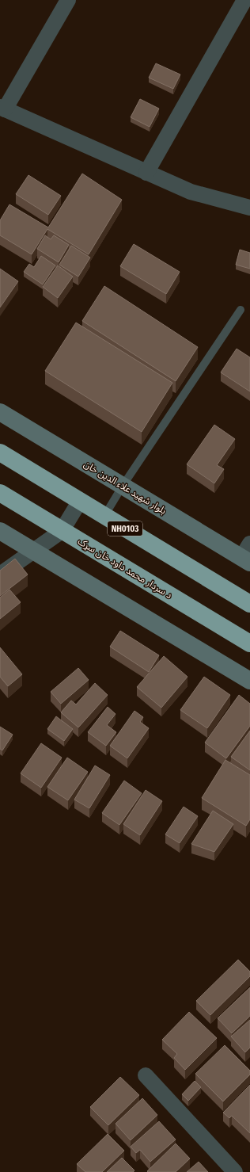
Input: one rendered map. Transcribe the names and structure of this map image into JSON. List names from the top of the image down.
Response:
{
  "streets": {
    "highway": ["NH0103", "د سردار محمد داود خان سړک"],
    "street": ["بلوار شهید علاء الدین خان"]
  }
}
